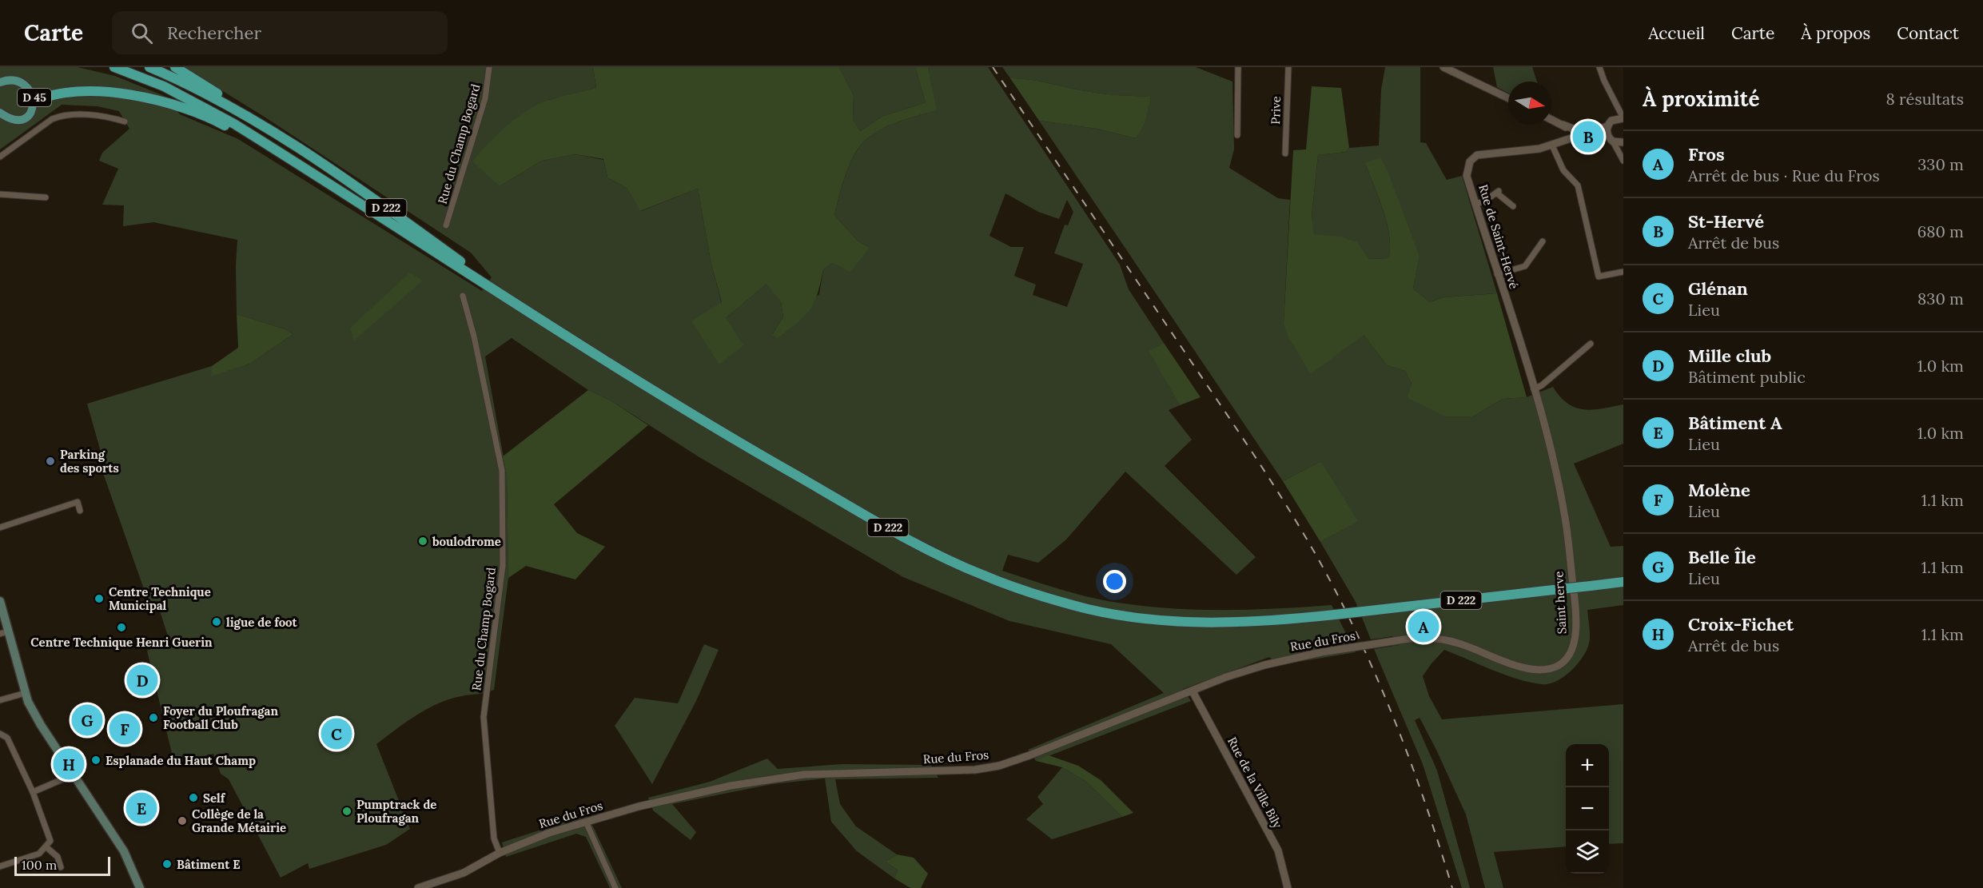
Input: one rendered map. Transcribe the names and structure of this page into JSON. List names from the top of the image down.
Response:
{
  "streets": {
    "highway": ["D 222"],
    "main road": ["D 45"],
    "street": [
      "Prive",
      "Rue du Champ Bogard",
      "Rue de Saint-Hervé",
      "Saint herve",
      "Rue du Fros",
      "Rue de la Ville Bily"
    ]
  },
  "crossings": [
    ["Rue du Champ Bogard", "Rue du Fros"],
    ["Rue de Saint-Hervé", "Saint herve"],
    ["Saint herve", "Rue du Fros"],
    ["Rue du Fros", "Rue de la Ville Bily"]
  ],
  "places": [
    "Parking des sports",
    "boulodrome",
    "Centre Technique Municipal",
    "ligue de foot",
    "Centre Technique Henri Guerin",
    "Foyer du Ploufragan Football Club",
    "Esplanade du Haut Champ",
    "Self",
    "Pumptrack de Ploufragan",
    "Collège de la Grande Métairie",
    "Bâtiment E"
  ],
  "scale_bar": "100 m",
  "north": "right",
  "page": {
    "header": "Carte",
    "search": "Rechercher",
    "nav": [
      "Accueil",
      "Carte",
      "À propos",
      "Contact"
    ],
    "heading": ["À proximité", "8 résultats"],
    "pins": [
      "B",
      "A",
      "D",
      "G",
      "F",
      "C",
      "H",
      "E"
    ],
    "list": [
      {
        "mark": "A",
        "name": "Fros",
        "note": "Arrêt de bus · Rue du Fros",
        "value": "330 m"
      },
      {
        "mark": "B",
        "name": "St-Hervé",
        "note": "Arrêt de bus",
        "value": "680 m"
      },
      {
        "mark": "C",
        "name": "Glénan",
        "note": "Lieu",
        "value": "830 m"
      },
      {
        "mark": "D",
        "name": "Mille club",
        "note": "Bâtiment public",
        "value": "1.0 km"
      },
      {
        "mark": "E",
        "name": "Bâtiment A",
        "note": "Lieu",
        "value": "1.0 km"
      },
      {
        "mark": "F",
        "name": "Molène",
        "note": "Lieu",
        "value": "1.1 km"
      },
      {
        "mark": "G",
        "name": "Belle Île",
        "note": "Lieu",
        "value": "1.1 km"
      },
      {
        "mark": "H",
        "name": "Croix-Fichet",
        "note": "Arrêt de bus",
        "value": "1.1 km"
      }
    ],
    "map_buttons": ["+", "−"],
    "scale": "100 m"
  }
}
